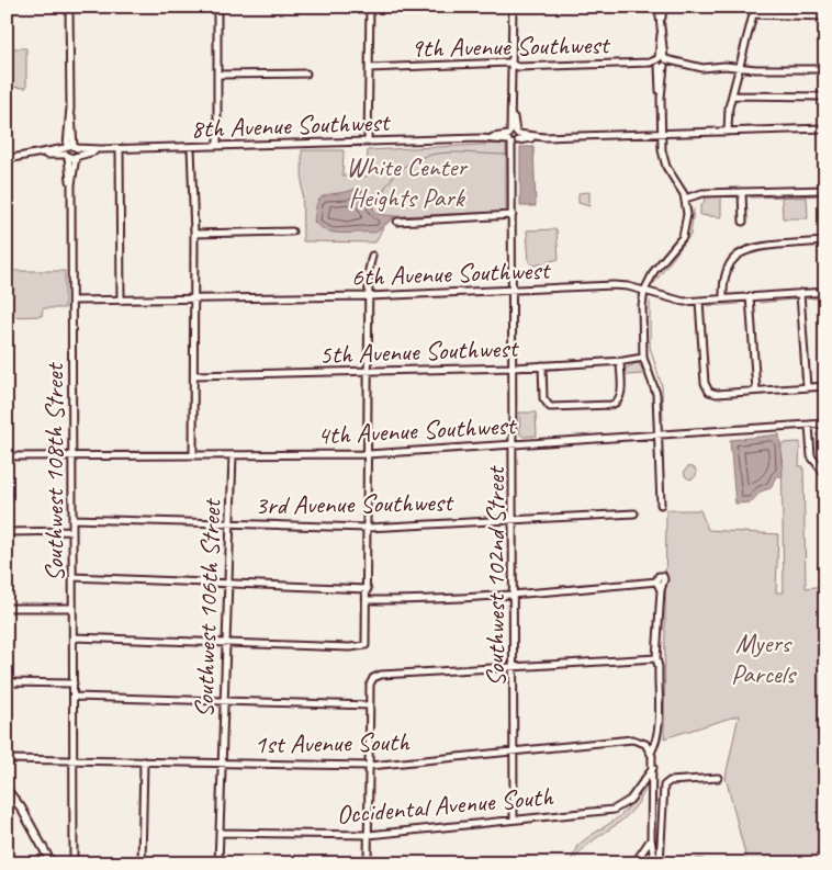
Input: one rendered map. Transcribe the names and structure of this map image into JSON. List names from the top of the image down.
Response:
{
  "streets": {
    "street": [
      "9th Avenue Southwest",
      "8th Avenue Southwest",
      "6th Avenue Southwest",
      "5th Avenue Southwest",
      "4th Avenue Southwest",
      "Southwest 108th Street",
      "3rd Avenue Southwest",
      "Southwest 102nd Street",
      "Southwest 106th Street",
      "1st Avenue South",
      "Occidental Avenue South"
    ]
  },
  "crossings": [
    ["9th Avenue Southwest", "Southwest 102nd Street"],
    ["8th Avenue Southwest", "Southwest 108th Street"],
    ["8th Avenue Southwest", "Southwest 102nd Street"],
    ["6th Avenue Southwest", "Southwest 108th Street"],
    ["6th Avenue Southwest", "Southwest 102nd Street"],
    ["5th Avenue Southwest", "Southwest 102nd Street"],
    ["4th Avenue Southwest", "Southwest 108th Street"],
    ["4th Avenue Southwest", "Southwest 102nd Street"],
    ["4th Avenue Southwest", "Southwest 106th Street"],
    ["Southwest 108th Street", "3rd Avenue Southwest"],
    ["Southwest 108th Street", "1st Avenue South"],
    ["3rd Avenue Southwest", "Southwest 102nd Street"],
    ["3rd Avenue Southwest", "Southwest 106th Street"],
    ["Southwest 102nd Street", "1st Avenue South"],
    ["Southwest 102nd Street", "Occidental Avenue South"],
    ["Southwest 106th Street", "1st Avenue South"],
    ["Southwest 106th Street", "Occidental Avenue South"]
  ],
  "parks": ["White Center Heights Park", "Myers Parcels"]
}
